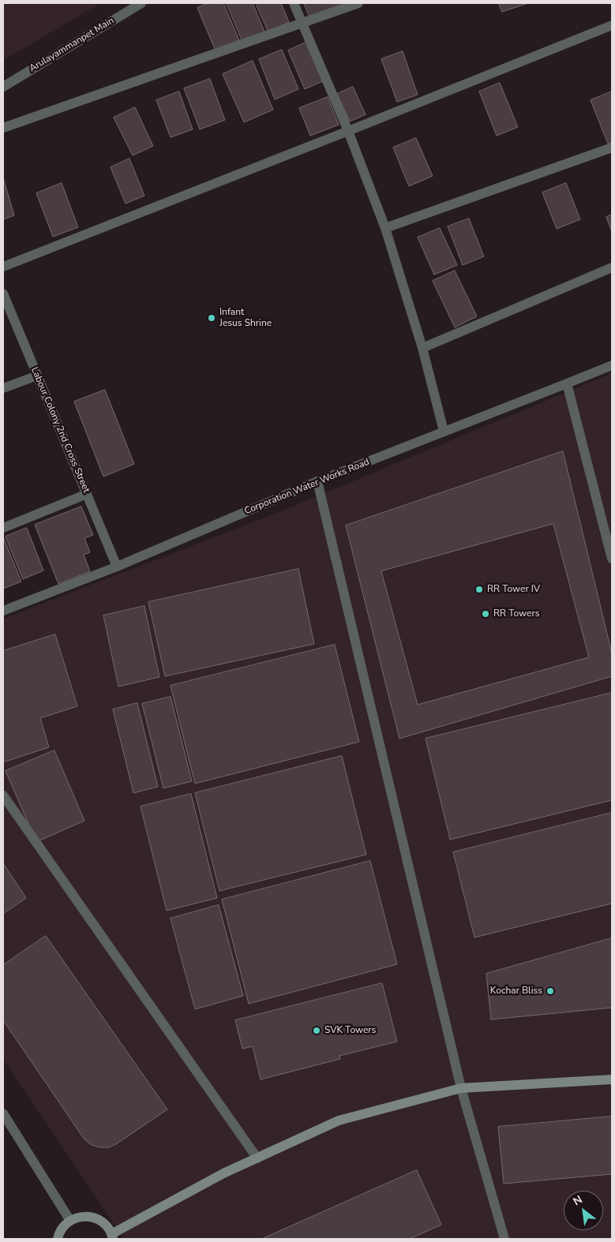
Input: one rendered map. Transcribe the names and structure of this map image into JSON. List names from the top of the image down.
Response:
{
  "streets": {
    "street": ["Arulayammanpet Main", "Labour Colony 2nd Cross Street", "Corporation Water Works Road"]
  },
  "crossings": [
    ["Labour Colony 2nd Cross Street", "Corporation Water Works Road"]
  ],
  "places": [
    "Infant Jesus Shrine",
    "RR Tower IV",
    "RR Towers",
    "Kochar Bliss",
    "SVK Towers"
  ],
  "north": "top left"
}
